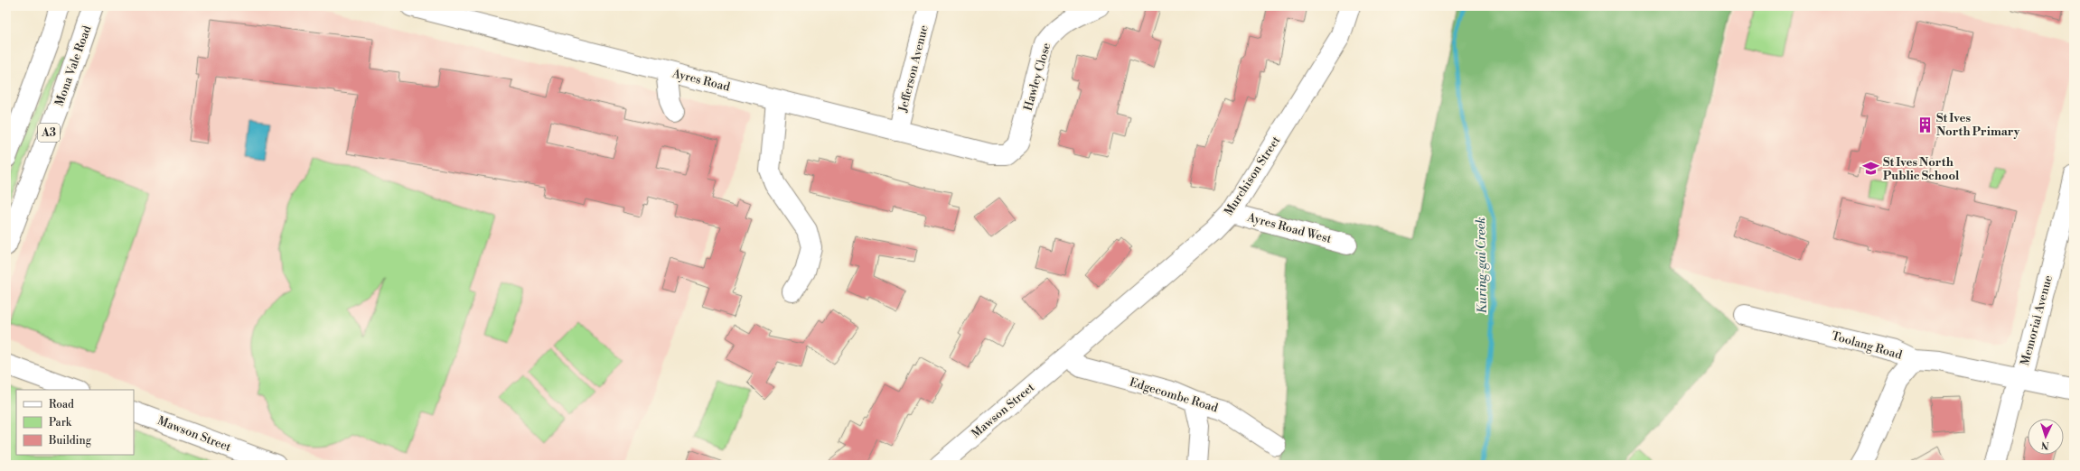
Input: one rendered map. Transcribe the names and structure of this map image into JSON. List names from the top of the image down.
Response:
{
  "streets": {
    "main road": [
      "Mona Vale Road",
      "Jefferson Avenue",
      "Hawley Close",
      "Ayres Road",
      "A3",
      "Murchison Street",
      "Ayres Road West",
      "Memorial Avenue",
      "Toolang Road",
      "Edgecombe Road",
      "Mawson Street"
    ]
  },
  "crossings": [
    ["Jefferson Avenue", "Ayres Road"],
    ["Hawley Close", "Ayres Road"],
    ["Murchison Street", "Ayres Road West"],
    ["Murchison Street", "Edgecombe Road"],
    ["Murchison Street", "Mawson Street"],
    ["Memorial Avenue", "Toolang Road"],
    ["Edgecombe Road", "Mawson Street"]
  ],
  "water": ["Kuring-gai Creek"],
  "places": {
    "building": ["St Ives North Primary"],
    "school or university": ["St Ives North Public School"]
  },
  "legend": ["Road", "Park", "Building"],
  "north": "bottom"
}
